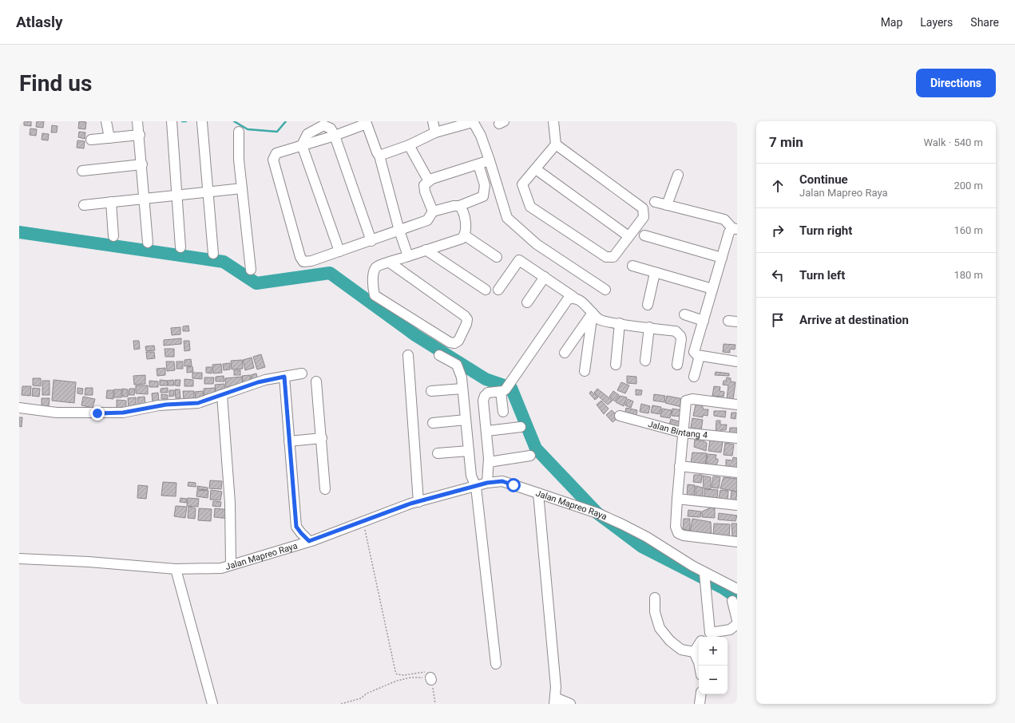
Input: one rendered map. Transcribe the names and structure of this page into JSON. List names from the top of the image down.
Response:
{
  "streets": {
    "street": ["Jalan Bintang 4", "Jalan Mapreo Raya"]
  },
  "page": {
    "header": "Atlasly",
    "nav": ["Map", "Layers", "Share"],
    "buttons": "Directions",
    "title": "Find us",
    "heading": ["7 min", "Walk · 540 m"],
    "list": [
      ["Continue", "Jalan Mapreo Raya", "200 m"],
      ["Turn right", "160 m"],
      ["Turn left", "180 m"],
      "Arrive at destination"
    ],
    "map_buttons": ["+", "−"]
  }
}
